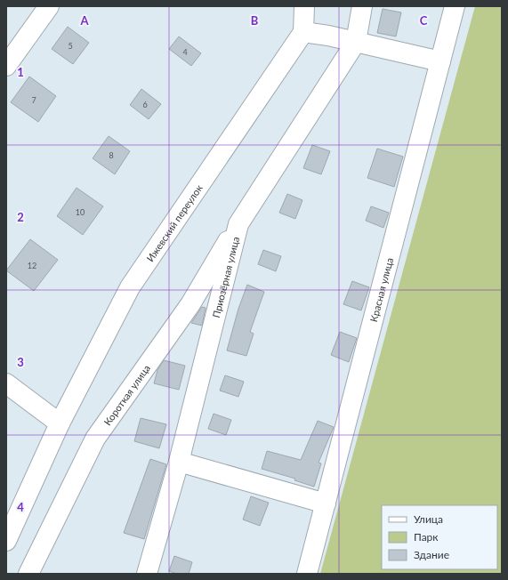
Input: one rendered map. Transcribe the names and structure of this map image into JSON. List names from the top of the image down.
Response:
{
  "streets": {
    "street": [
      "Ижевский переулок",
      "Приозёрная улица",
      "Красная улица",
      "Короткая улица"
    ]
  },
  "crossings": [
    ["Приозёрная улица", "Короткая улица"]
  ],
  "house_numbers": [
    "5",
    "4",
    "7",
    "6",
    "8",
    "10",
    "12"
  ],
  "legend": ["Улица", "Парк", "Здание"],
  "grid": {
    "columns": ["A", "B", "C"],
    "rows": [
      "1",
      "2",
      "3",
      "4"
    ]
  }
}
